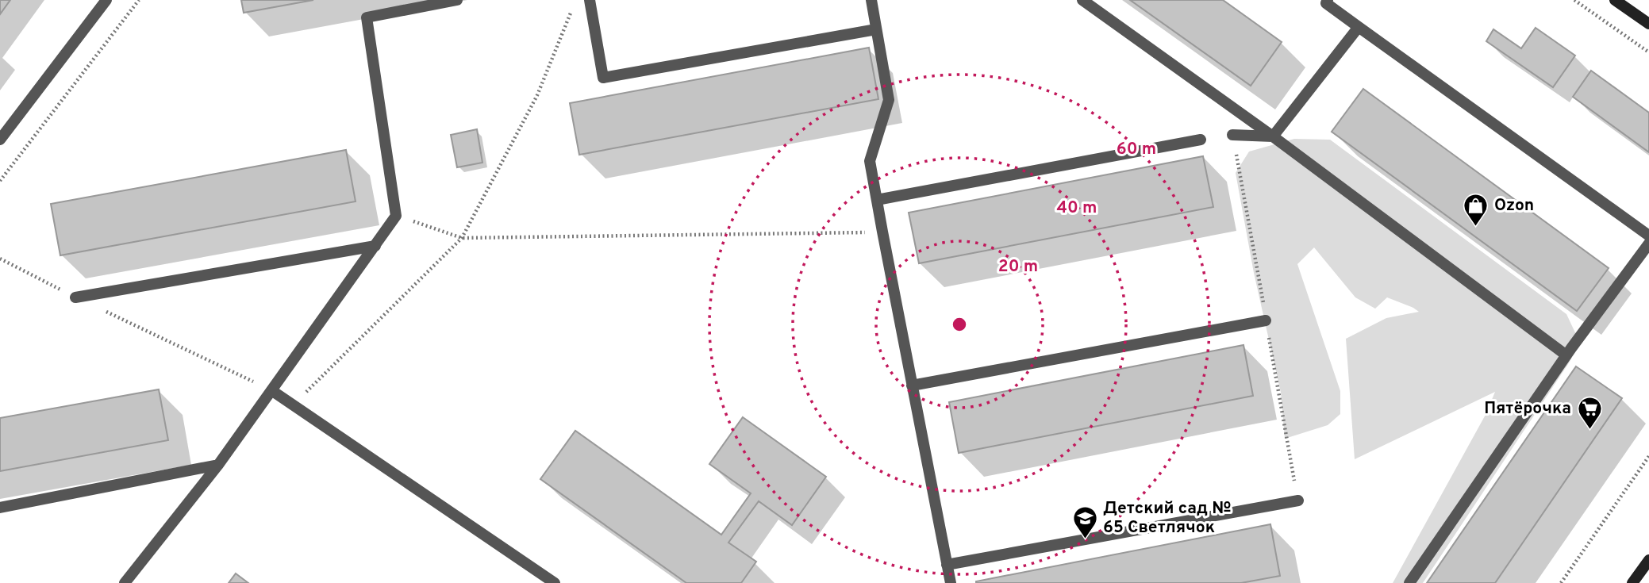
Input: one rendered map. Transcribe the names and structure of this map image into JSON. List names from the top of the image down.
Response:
{
  "places": {
    "shop": ["Ozon"],
    "supermarket": ["Пятёрочка"],
    "school or university": ["Детский сад № 65 Светлячок"]
  },
  "rings": ["60 m", "40 m", "20 m"]
}
